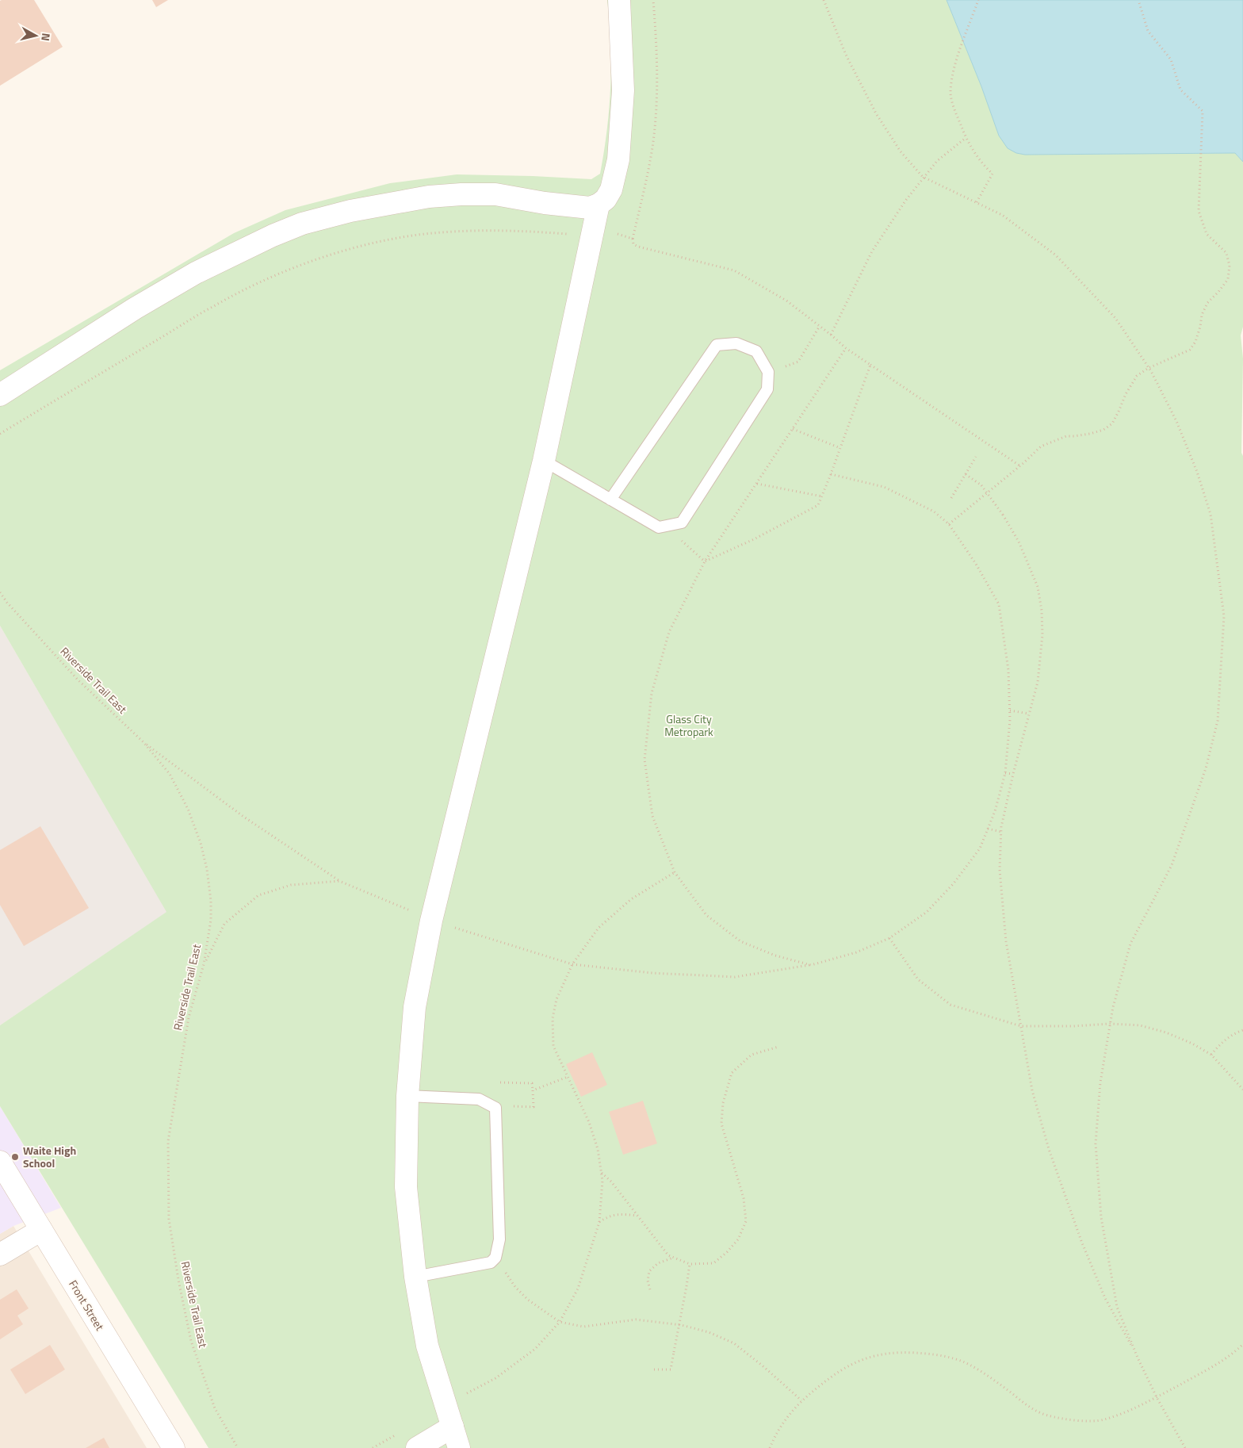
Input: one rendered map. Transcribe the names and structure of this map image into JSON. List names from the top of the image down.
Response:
{
  "streets": {
    "street": ["Front Street"],
    "path": ["Riverside Trail East"]
  },
  "parks": ["Glass City Metropark"],
  "places": ["Waite High School"],
  "north": "right"
}
